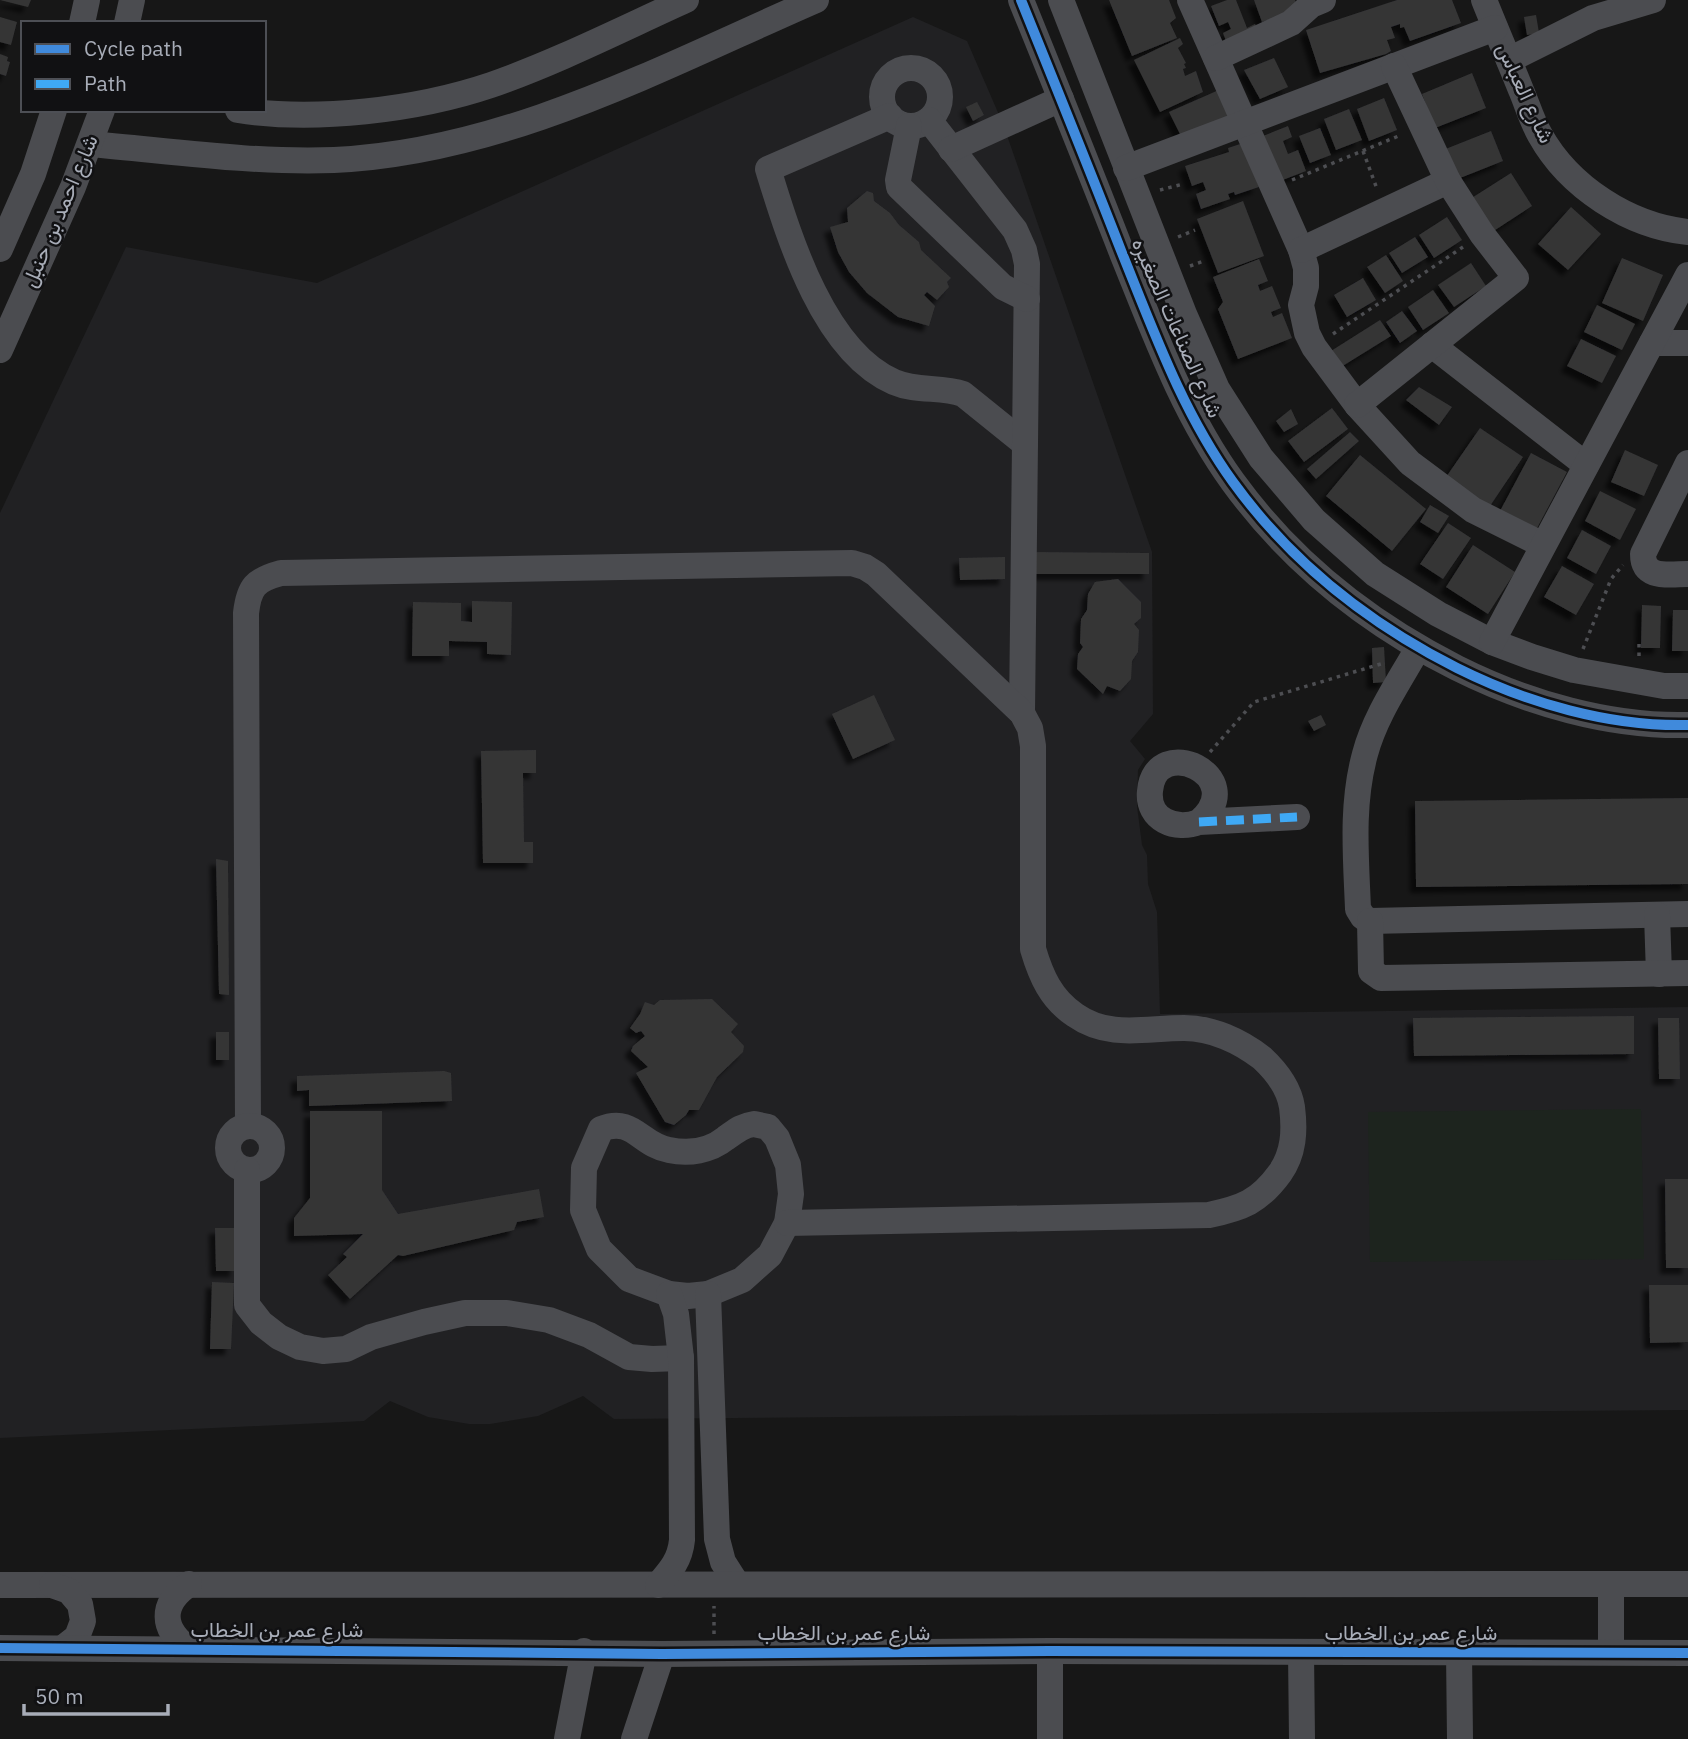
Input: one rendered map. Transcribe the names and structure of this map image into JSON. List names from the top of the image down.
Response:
{
  "streets": {
    "street": [
      "شارع العباس",
      "شارع احمد بن حنبل",
      "شارع الصناعات الصغيره",
      "شارع عمر بن الخطاب"
    ]
  },
  "legend": ["Cycle path", "Path"],
  "scale_bar": "50 m"
}
